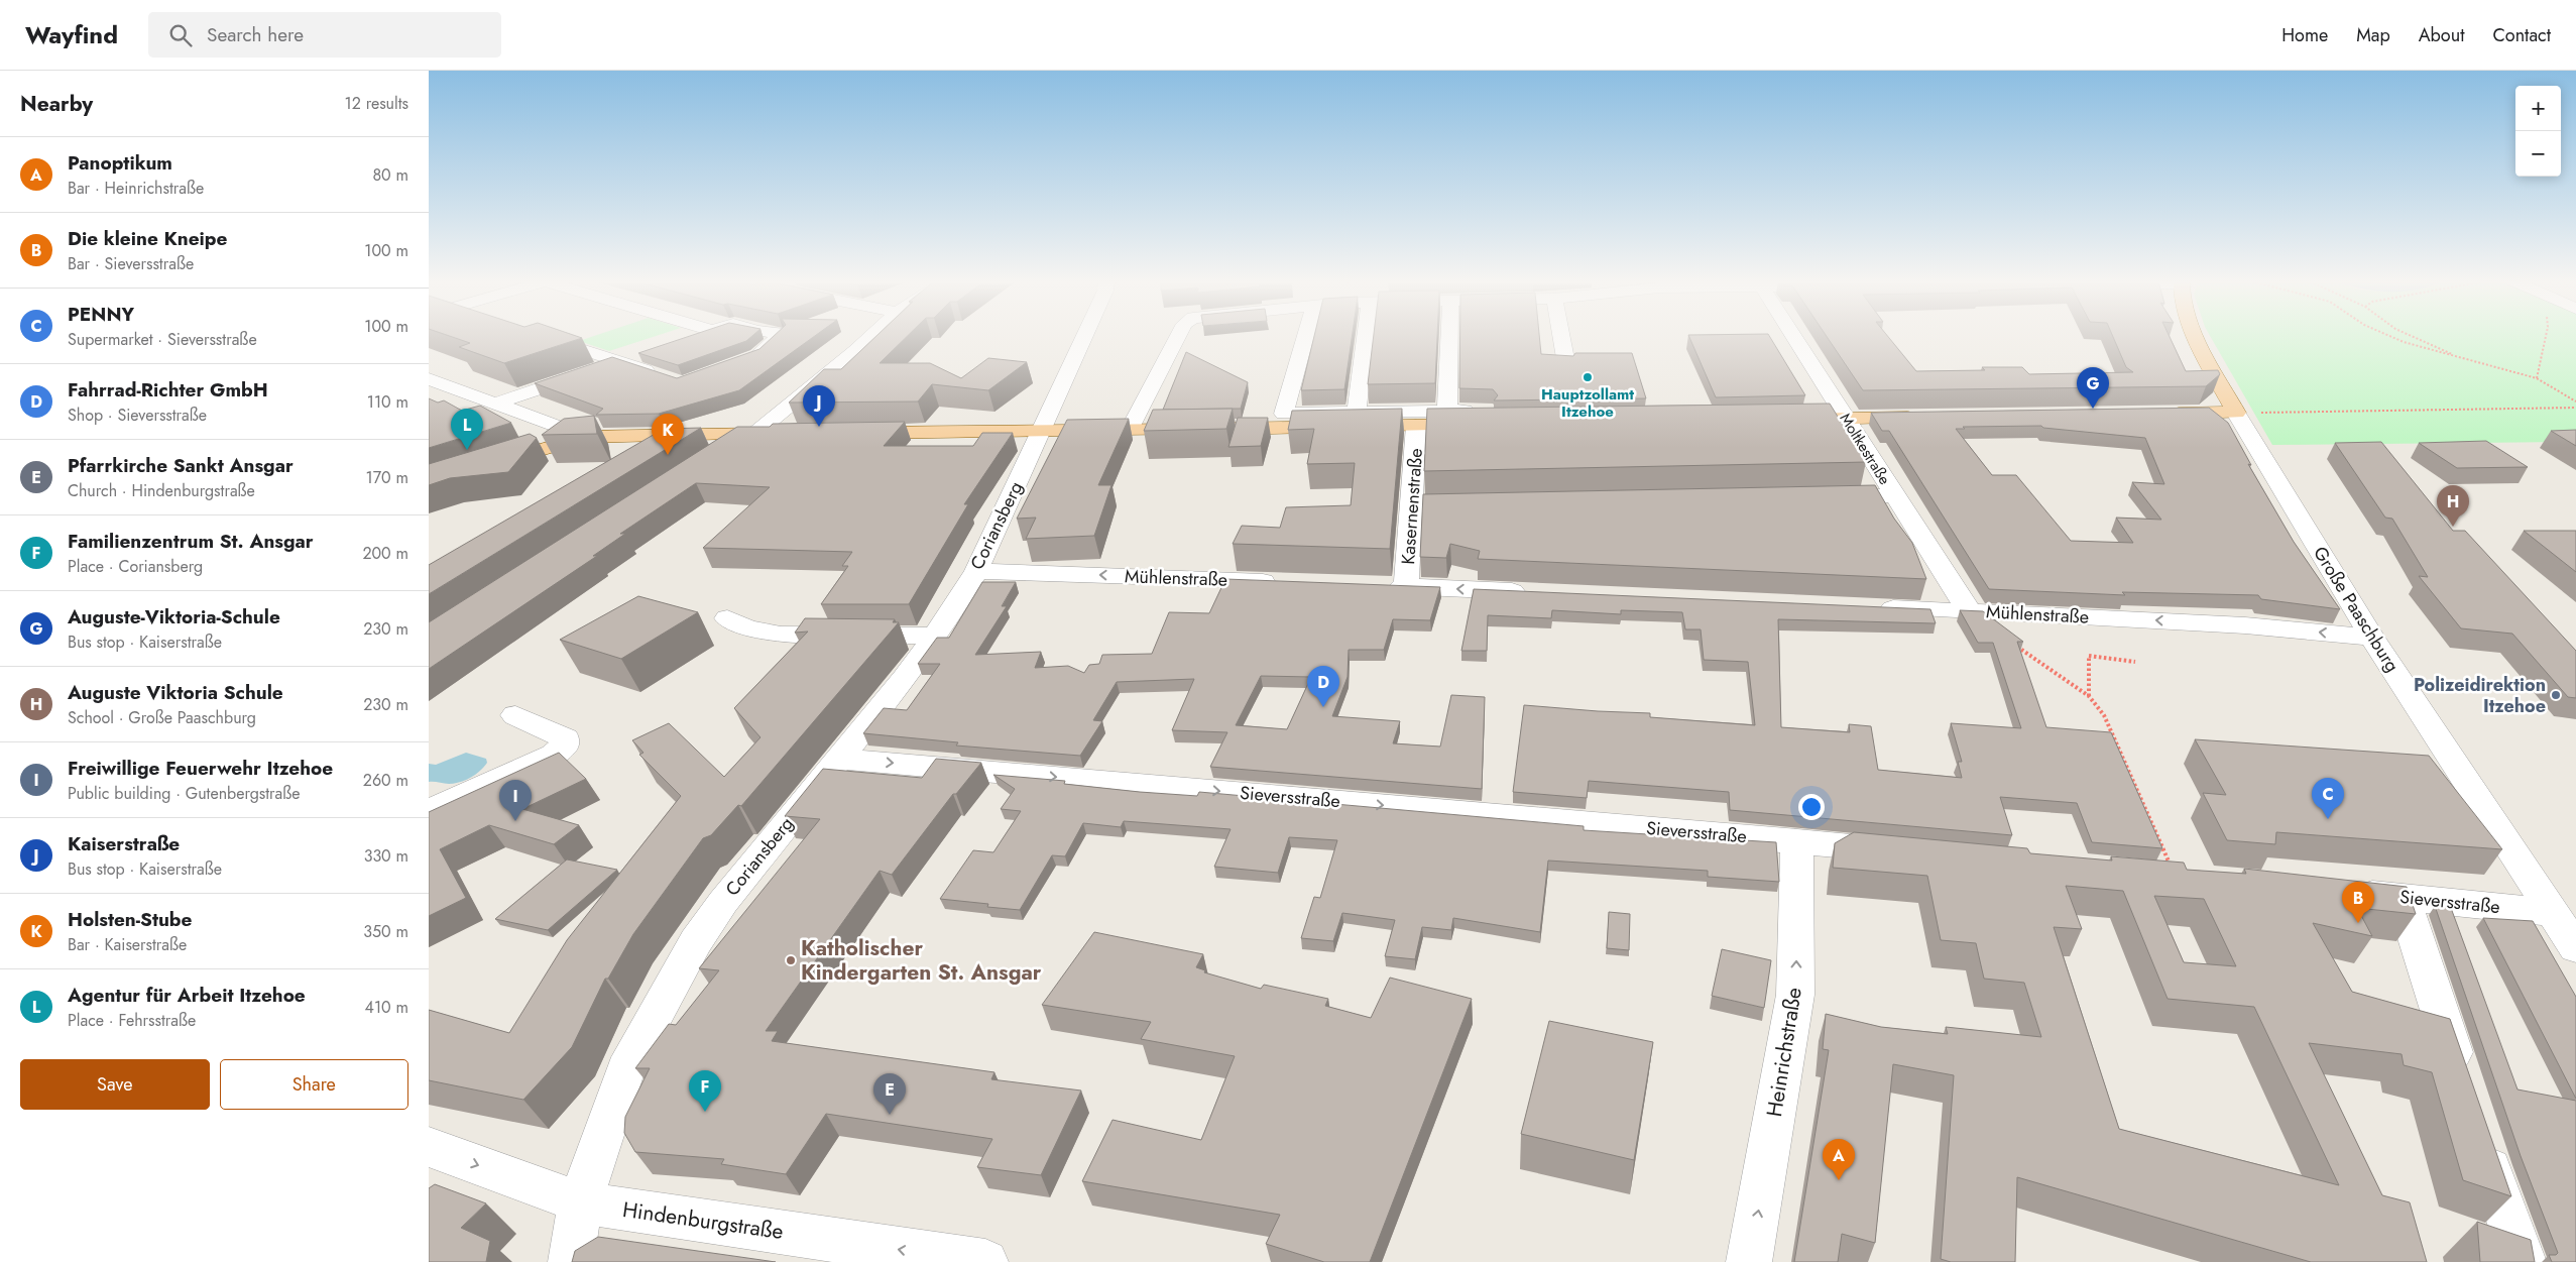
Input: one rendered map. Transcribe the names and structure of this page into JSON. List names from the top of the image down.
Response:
{
  "streets": {
    "main road": ["Große Paaschburg"],
    "street": [
      "Moltkestraße",
      "Kasernenstraße",
      "Coriansberg",
      "Mühlenstraße",
      "Sieversstraße",
      "Heinrichstraße",
      "Hindenburgstraße"
    ]
  },
  "crossings": [
    ["Moltkestraße", "Mühlenstraße"],
    ["Coriansberg", "Mühlenstraße"],
    ["Coriansberg", "Sieversstraße"],
    ["Coriansberg", "Hindenburgstraße"],
    ["Mühlenstraße", "Große Paaschburg"],
    ["Große Paaschburg", "Sieversstraße"],
    ["Sieversstraße", "Heinrichstraße"]
  ],
  "one_way": ["Mühlenstraße", "Sieversstraße", "Heinrichstraße"],
  "places": ["Hauptzollamt Itzehoe", "Polizeidirektion Itzehoe", "Katholischer Kindergarten St. Ansgar"],
  "page": {
    "header": "Wayfind",
    "search": "Search here",
    "nav": [
      "Home",
      "Map",
      "About",
      "Contact"
    ],
    "heading": ["Nearby", "12 results"],
    "map_buttons": ["+", "−"],
    "list": [
      {
        "mark": "A",
        "name": "Panoptikum",
        "note": "Bar · Heinrichstraße",
        "value": "80 m"
      },
      {
        "mark": "B",
        "name": "Die kleine Kneipe",
        "note": "Bar · Sieversstraße",
        "value": "100 m"
      },
      {
        "mark": "C",
        "name": "PENNY",
        "note": "Supermarket · Sieversstraße",
        "value": "100 m"
      },
      {
        "mark": "D",
        "name": "Fahrrad-Richter GmbH",
        "note": "Shop · Sieversstraße",
        "value": "110 m"
      },
      {
        "mark": "E",
        "name": "Pfarrkirche Sankt Ansgar",
        "note": "Church · Hindenburgstraße",
        "value": "170 m"
      },
      {
        "mark": "F",
        "name": "Familienzentrum St. Ansgar",
        "note": "Place · Coriansberg",
        "value": "200 m"
      },
      {
        "mark": "G",
        "name": "Auguste-Viktoria-Schule",
        "note": "Bus stop · Kaiserstraße",
        "value": "230 m"
      },
      {
        "mark": "H",
        "name": "Auguste Viktoria Schule",
        "note": "School · Große Paaschburg",
        "value": "230 m"
      },
      {
        "mark": "I",
        "name": "Freiwillige Feuerwehr Itzehoe",
        "note": "Public building · Gutenbergstraße",
        "value": "260 m"
      },
      {
        "mark": "J",
        "name": "Kaiserstraße",
        "note": "Bus stop · Kaiserstraße",
        "value": "330 m"
      },
      {
        "mark": "K",
        "name": "Holsten-Stube",
        "note": "Bar · Kaiserstraße",
        "value": "350 m"
      },
      {
        "mark": "L",
        "name": "Agentur für Arbeit Itzehoe",
        "note": "Place · Fehrsstraße",
        "value": "410 m"
      }
    ],
    "pins": [
      "G",
      "J",
      "L",
      "K",
      "H",
      "D",
      "C",
      "I",
      "B",
      "F",
      "E",
      "A"
    ],
    "buttons": ["Save", "Share"]
  }
}
